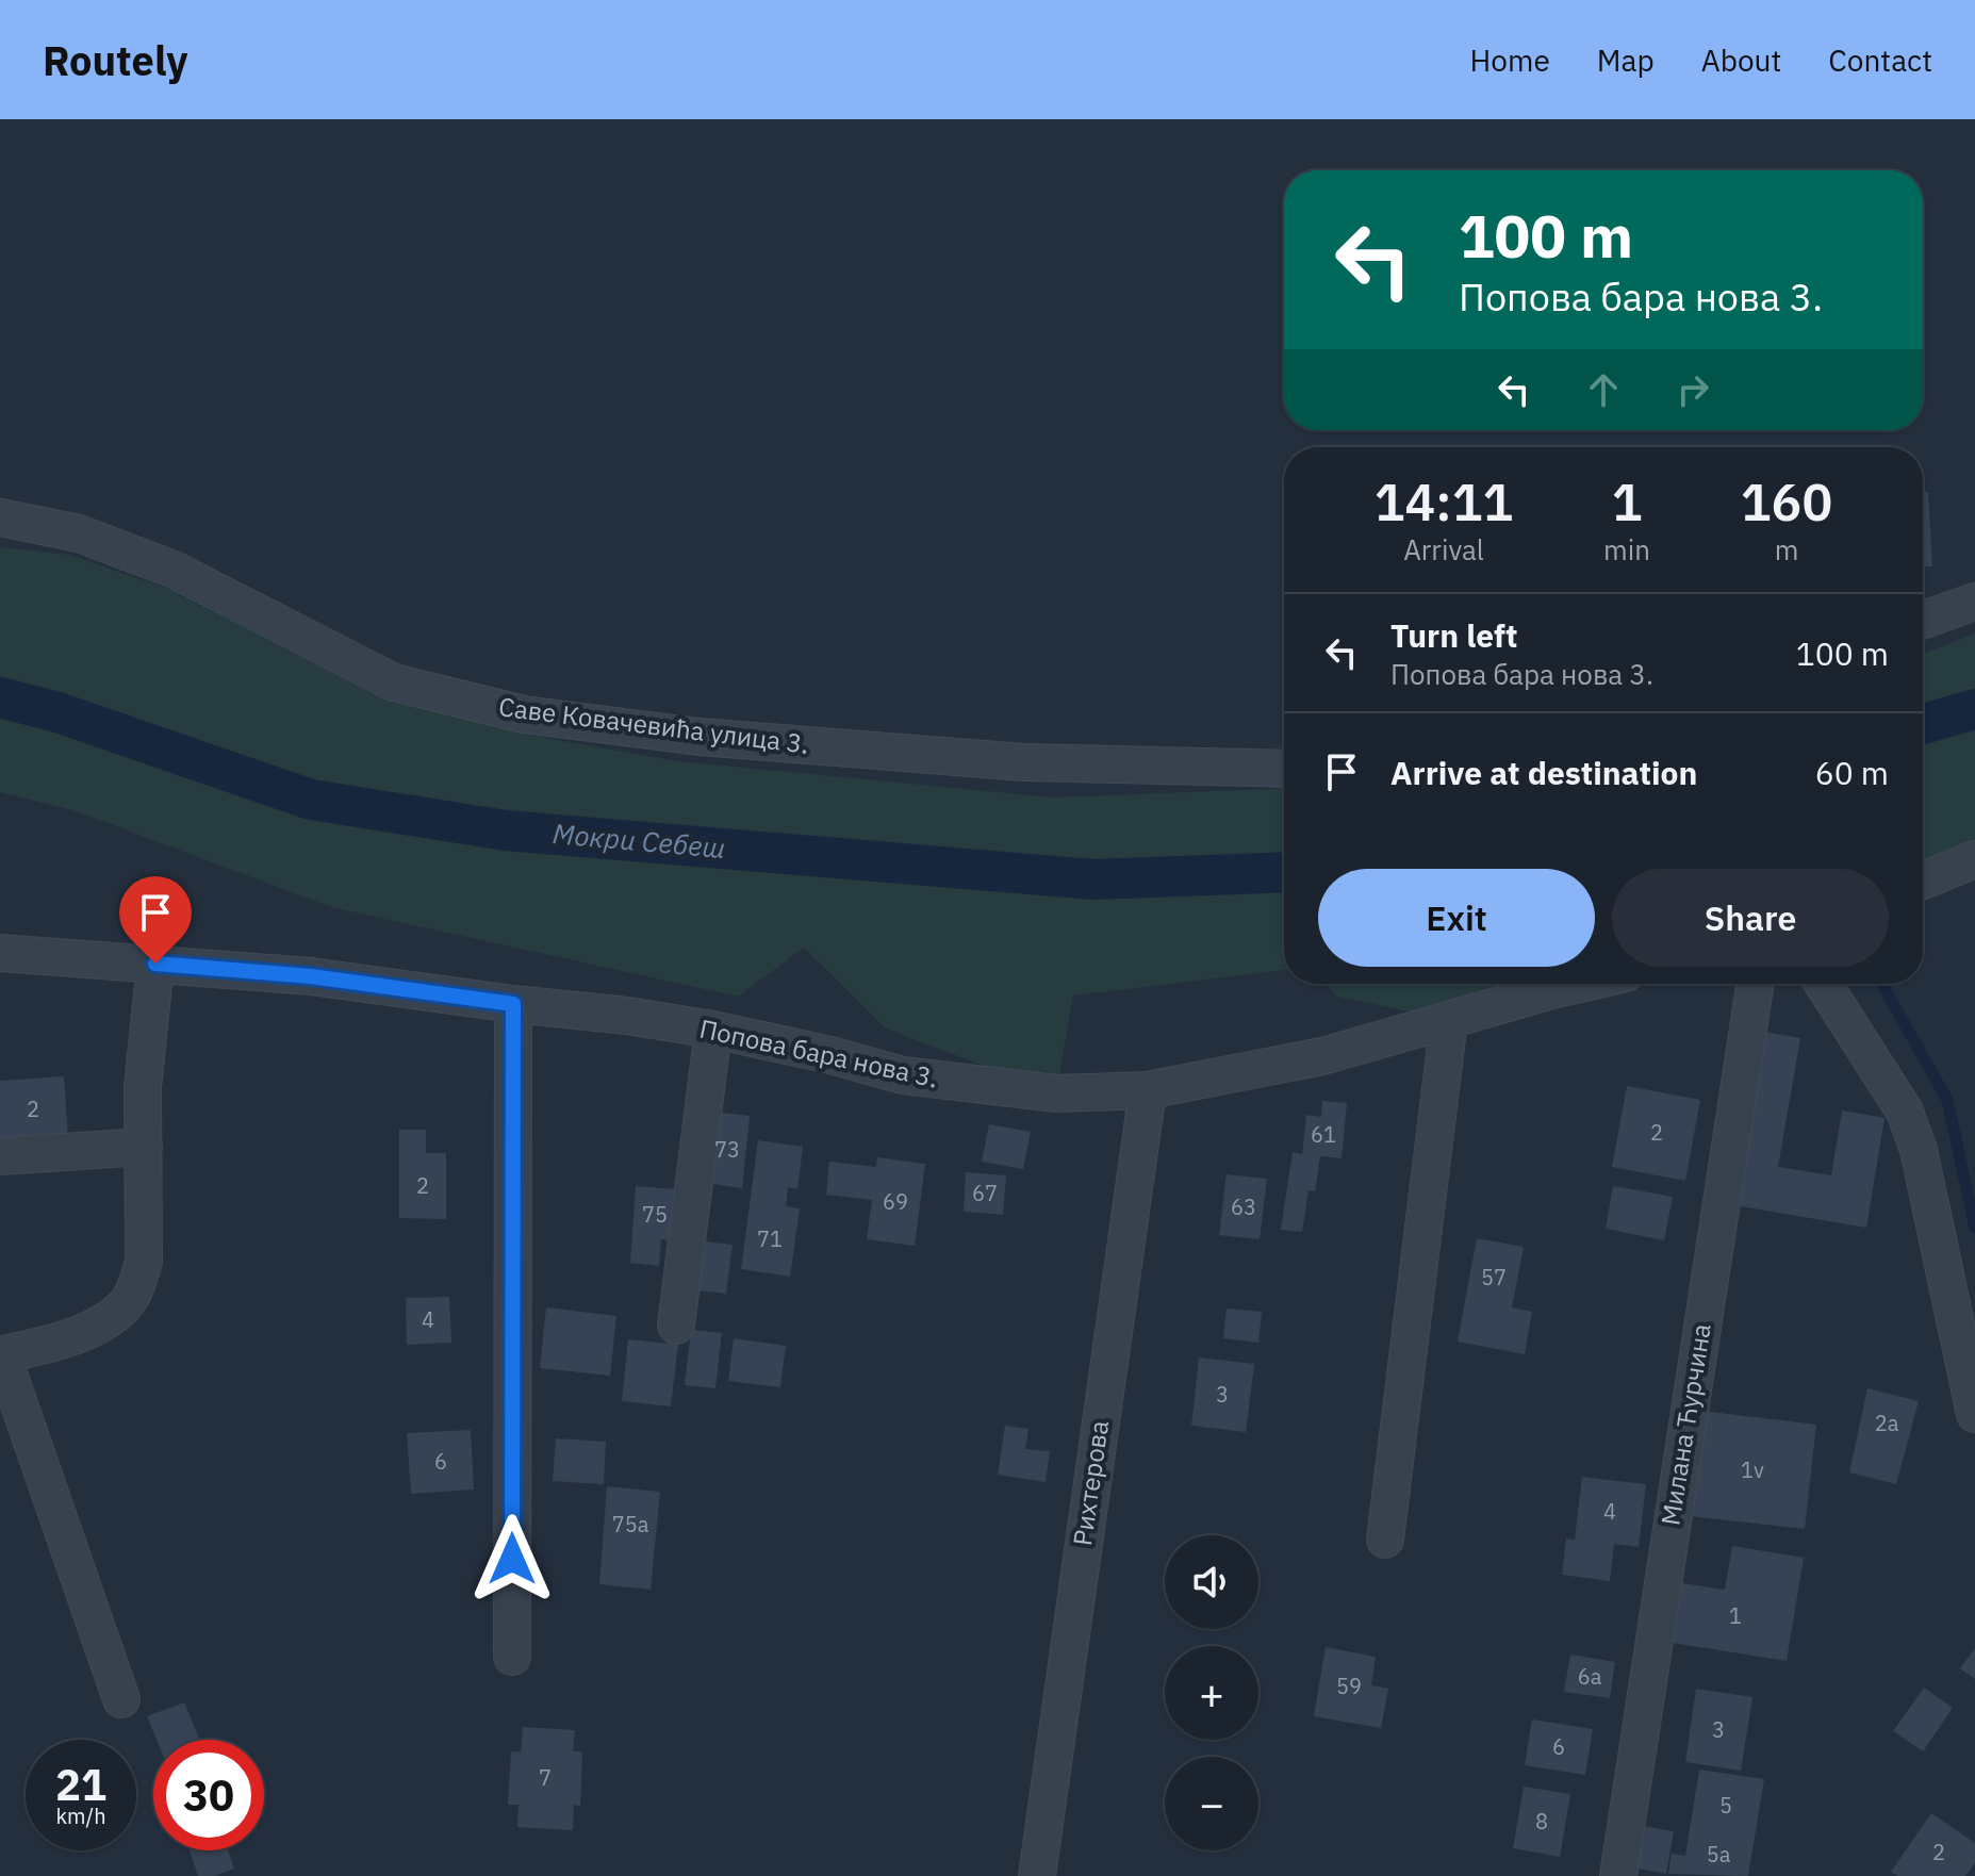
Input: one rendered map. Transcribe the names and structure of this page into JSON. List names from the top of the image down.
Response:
{
  "streets": {
    "street": [
      "Саве Ковачевића улица 3.",
      "Попова бара нова 3.",
      "Милана Ћурчина",
      "Рихтерова"
    ]
  },
  "crossings": [
    ["Попова бара нова 3.", "Рихтерова"]
  ],
  "water": ["Мокри Себеш"],
  "house_numbers": [
    "2",
    "2",
    "61",
    "73",
    "2",
    "67",
    "69",
    "63",
    "75",
    "71",
    "57",
    "4",
    "3",
    "2a",
    "6",
    "1v",
    "4",
    "75a",
    "1",
    "6a",
    "59",
    "3",
    "6",
    "7",
    "5",
    "8",
    "2",
    "5a"
  ],
  "page": {
    "header": "Routely",
    "nav": [
      "Home",
      "Map",
      "About",
      "Contact"
    ],
    "turn": ["100 m", "Попова бара нова 3."],
    "eta": [
      "14:11",
      "Arrival",
      "1",
      "min",
      "160",
      "m"
    ],
    "list": [
      {
        "name": "Turn left",
        "note": "Попова бара нова 3.",
        "value": "100 m"
      },
      {
        "name": "Arrive at destination",
        "value": "60 m"
      }
    ],
    "buttons": ["Exit", "Share"],
    "map_buttons": ["+", "−"],
    "speed": "21 km/h",
    "limit": "30"
  }
}
